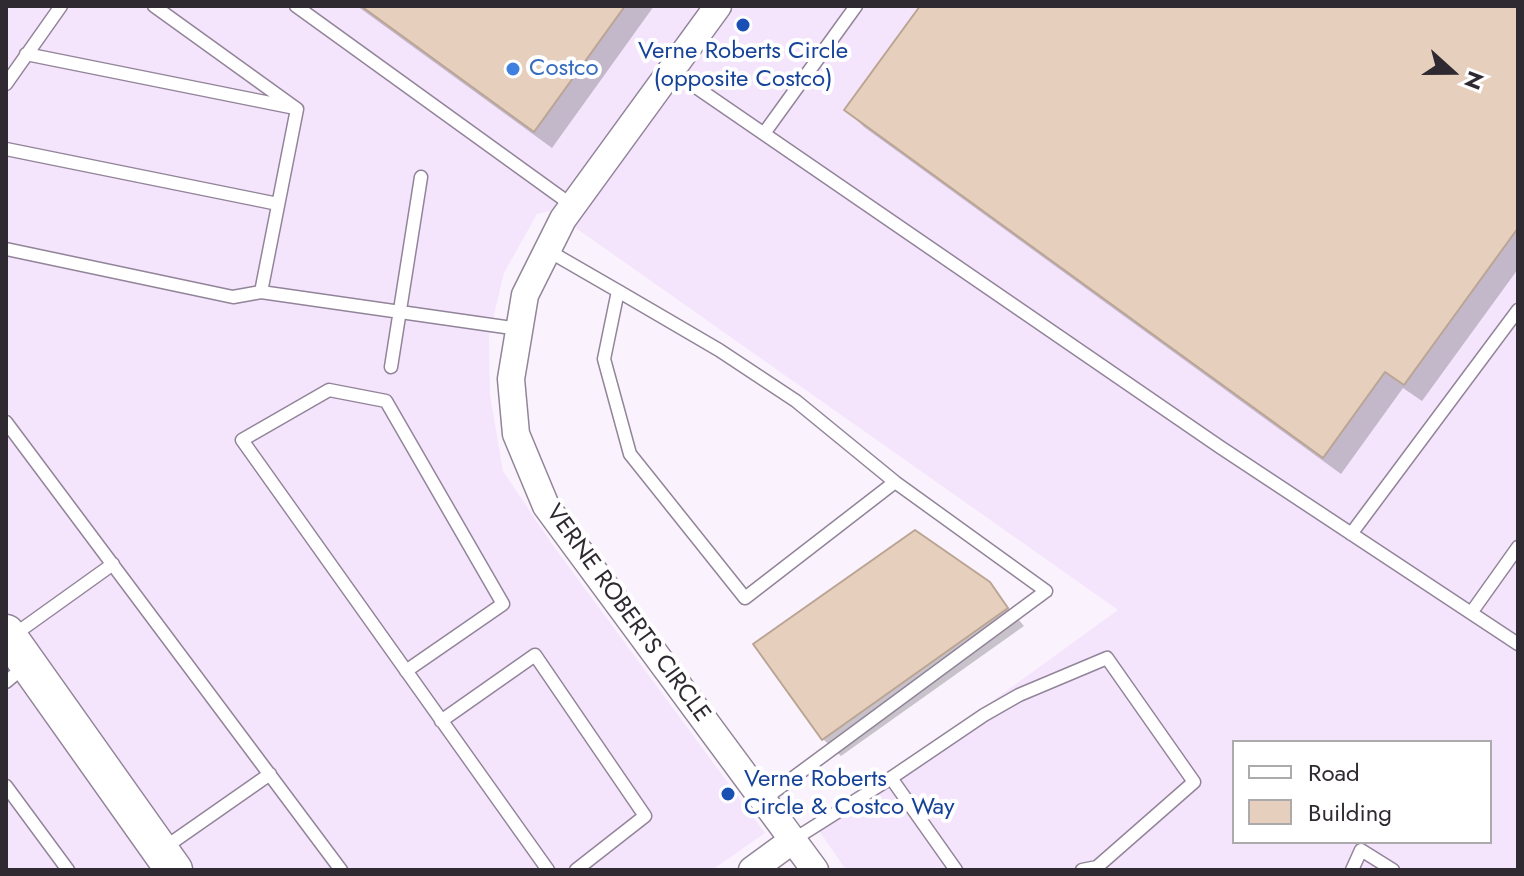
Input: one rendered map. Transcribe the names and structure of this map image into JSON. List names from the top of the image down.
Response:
{
  "streets": {
    "street": ["VERNE ROBERTS CIRCLE"]
  },
  "places": ["Verne Roberts Circle (opposite Costco)", "Costco", "Verne Roberts Circle & Costco Way"],
  "legend": ["Road", "Building"],
  "north": "right"
}
